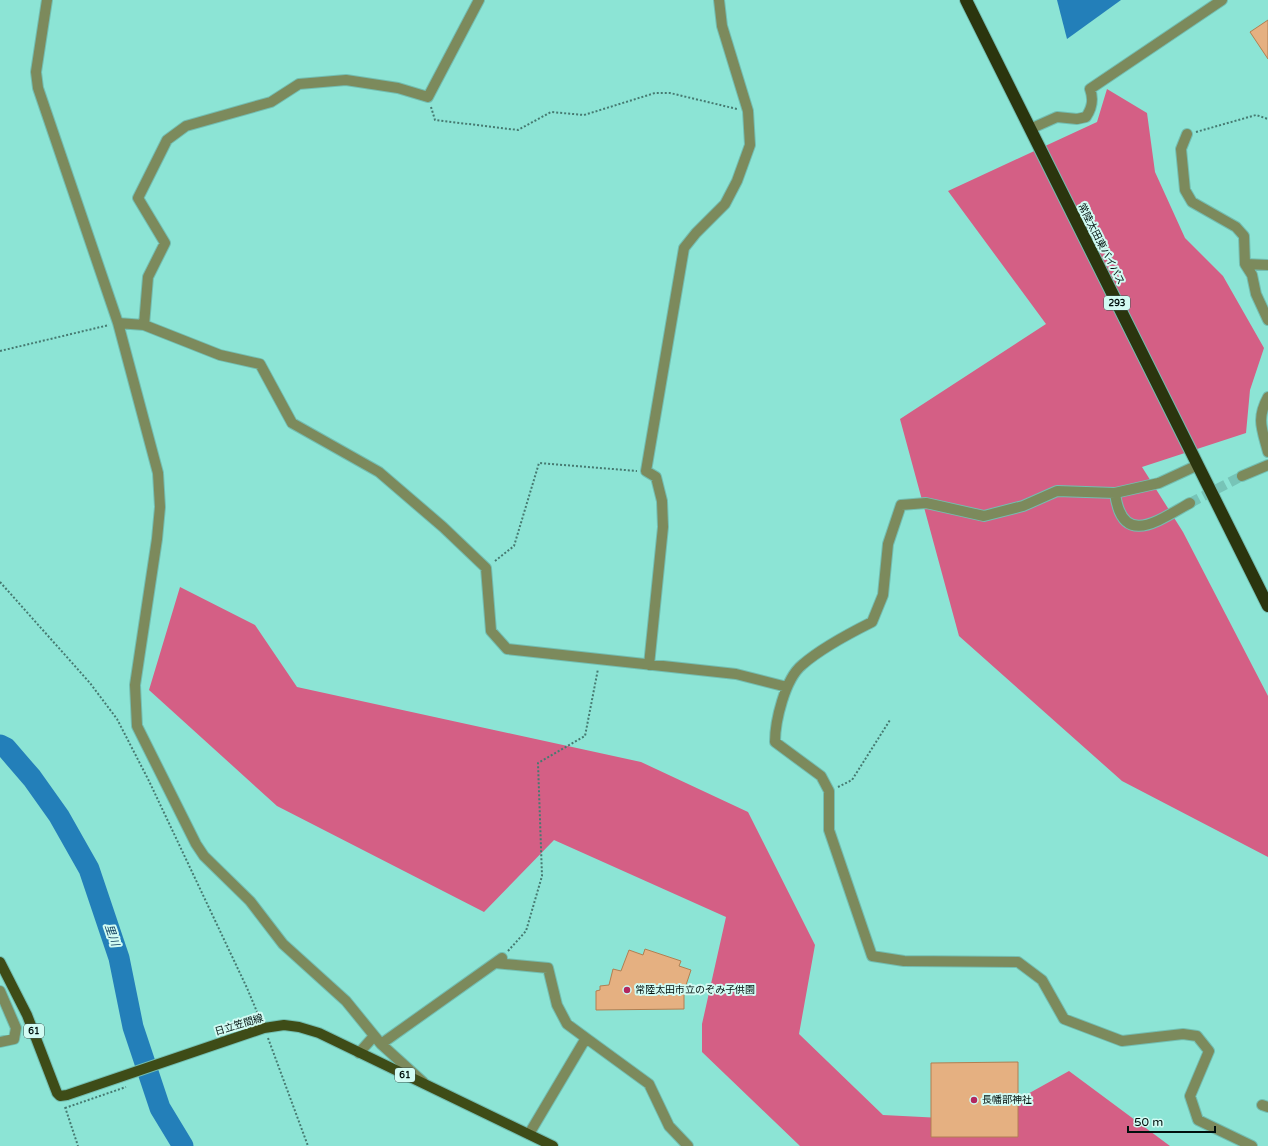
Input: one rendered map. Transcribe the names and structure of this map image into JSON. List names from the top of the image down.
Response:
{
  "streets": {
    "highway": ["常陸太田東バイパス", "293"],
    "main road": ["日立笠間線", "61"]
  },
  "crossings": [
    ["日立笠間線", "61"]
  ],
  "water": ["里川"],
  "places": ["常陸太田市立のぞみ子供園", "長幡部神社"],
  "scale_bar": "50 m"
}
